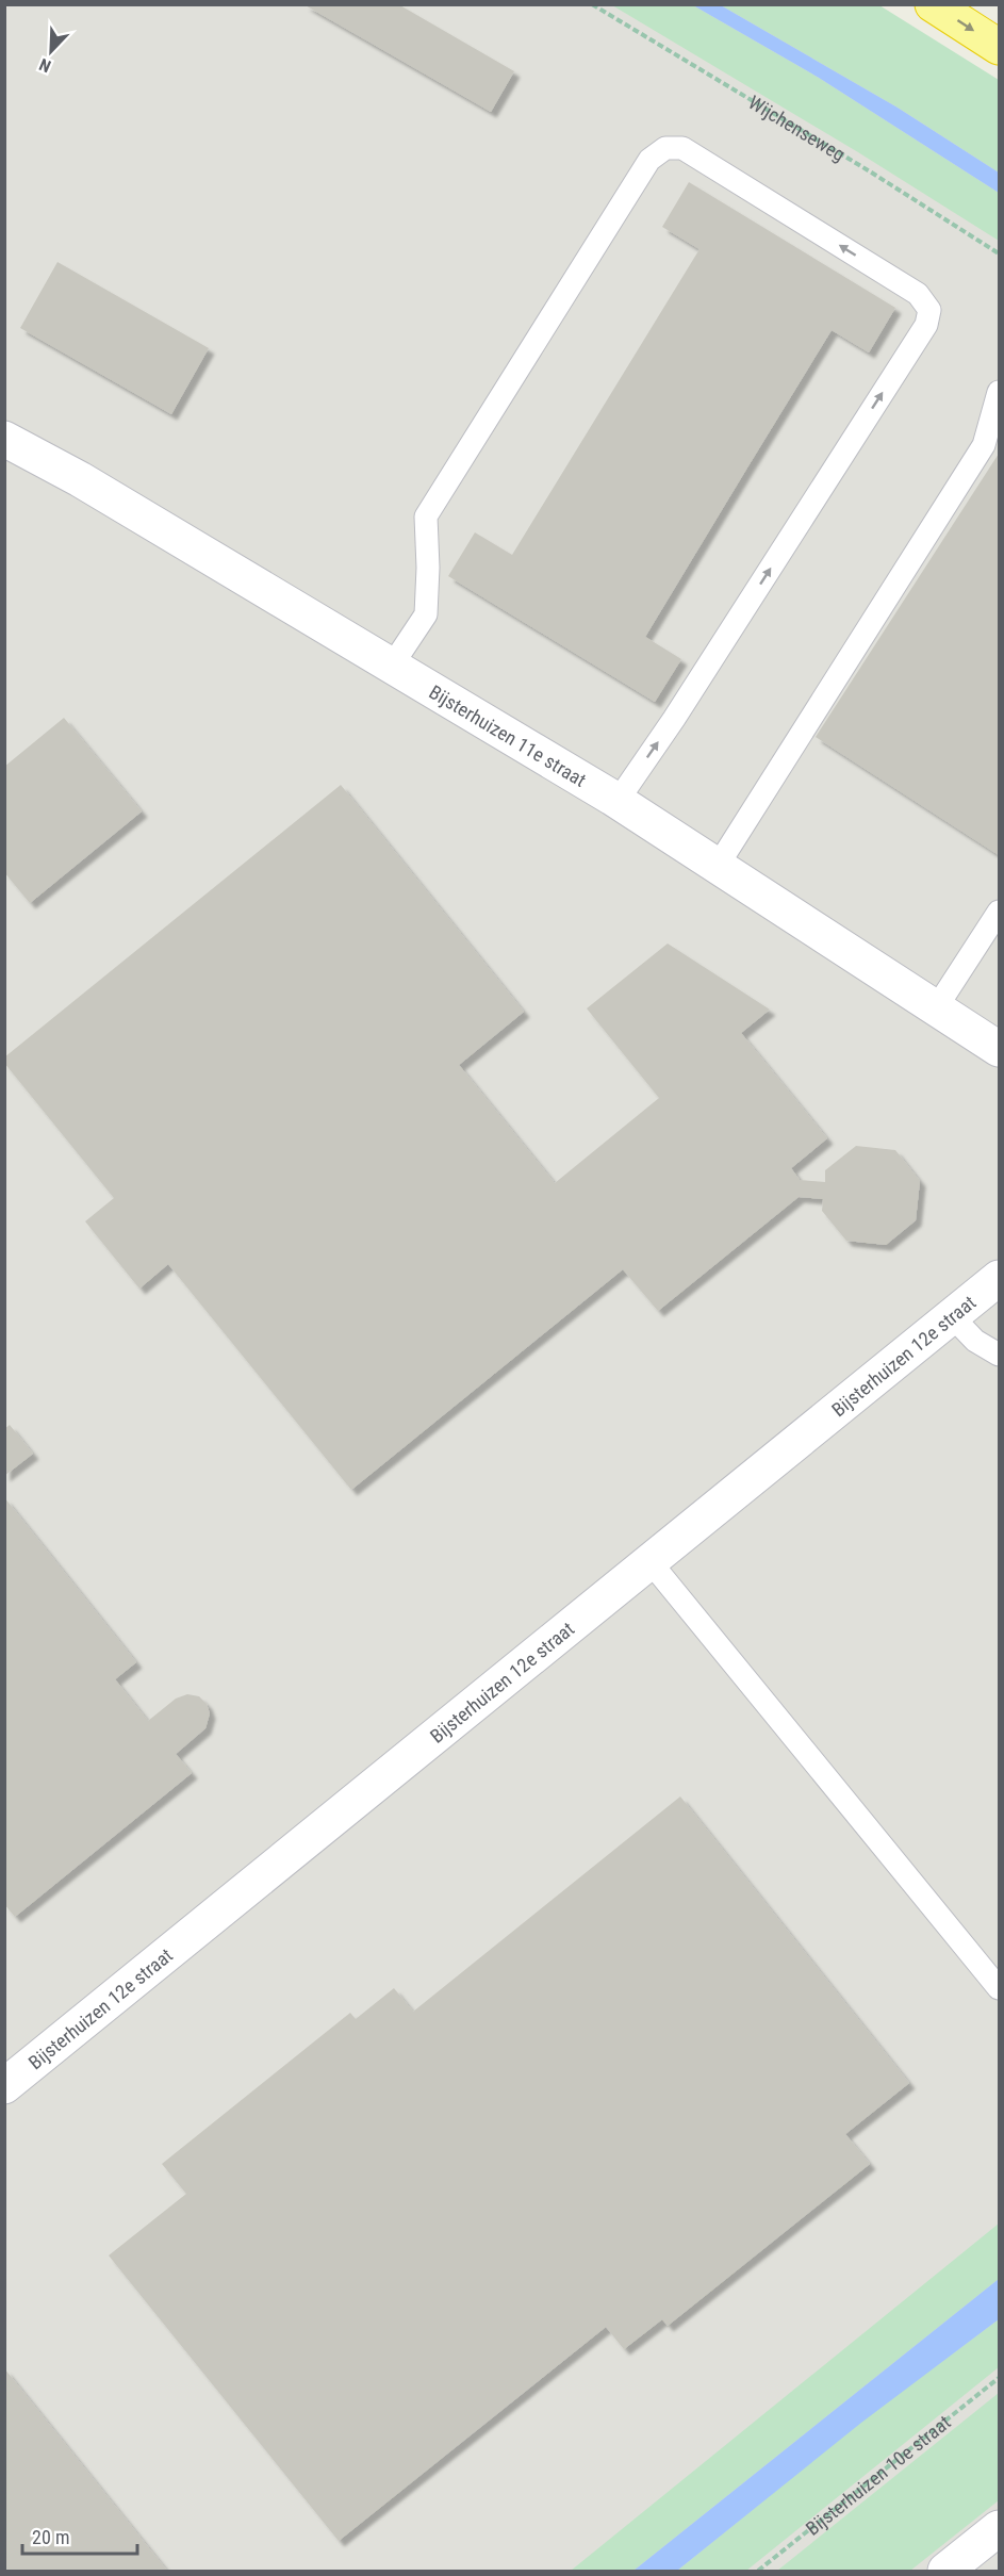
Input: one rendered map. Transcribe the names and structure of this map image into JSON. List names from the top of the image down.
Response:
{
  "streets": {
    "street": ["Bijsterhuizen 11e straat", "Bijsterhuizen 12e straat"],
    "path": ["Wijchenseweg", "Bijsterhuizen 10e straat"]
  },
  "scale_bar": "20 m",
  "north": "bottom left"
}
